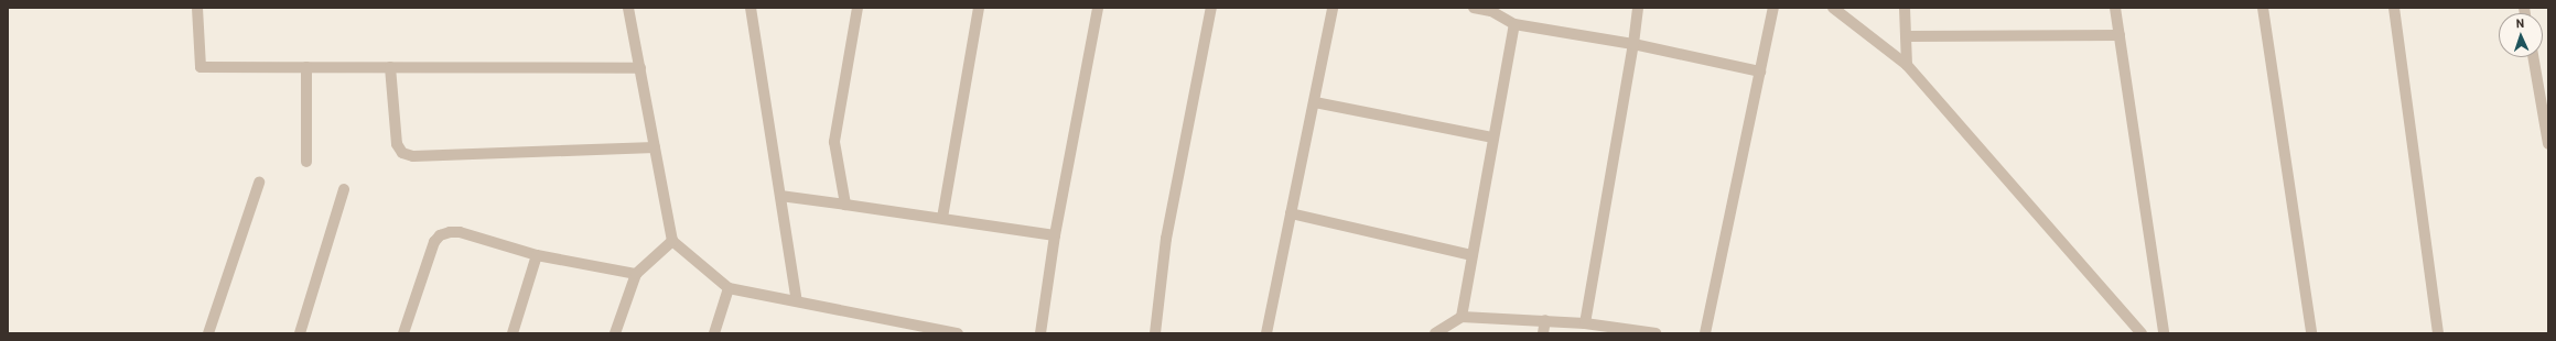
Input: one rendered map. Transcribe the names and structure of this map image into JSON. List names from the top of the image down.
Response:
{
  "north": "top"
}
